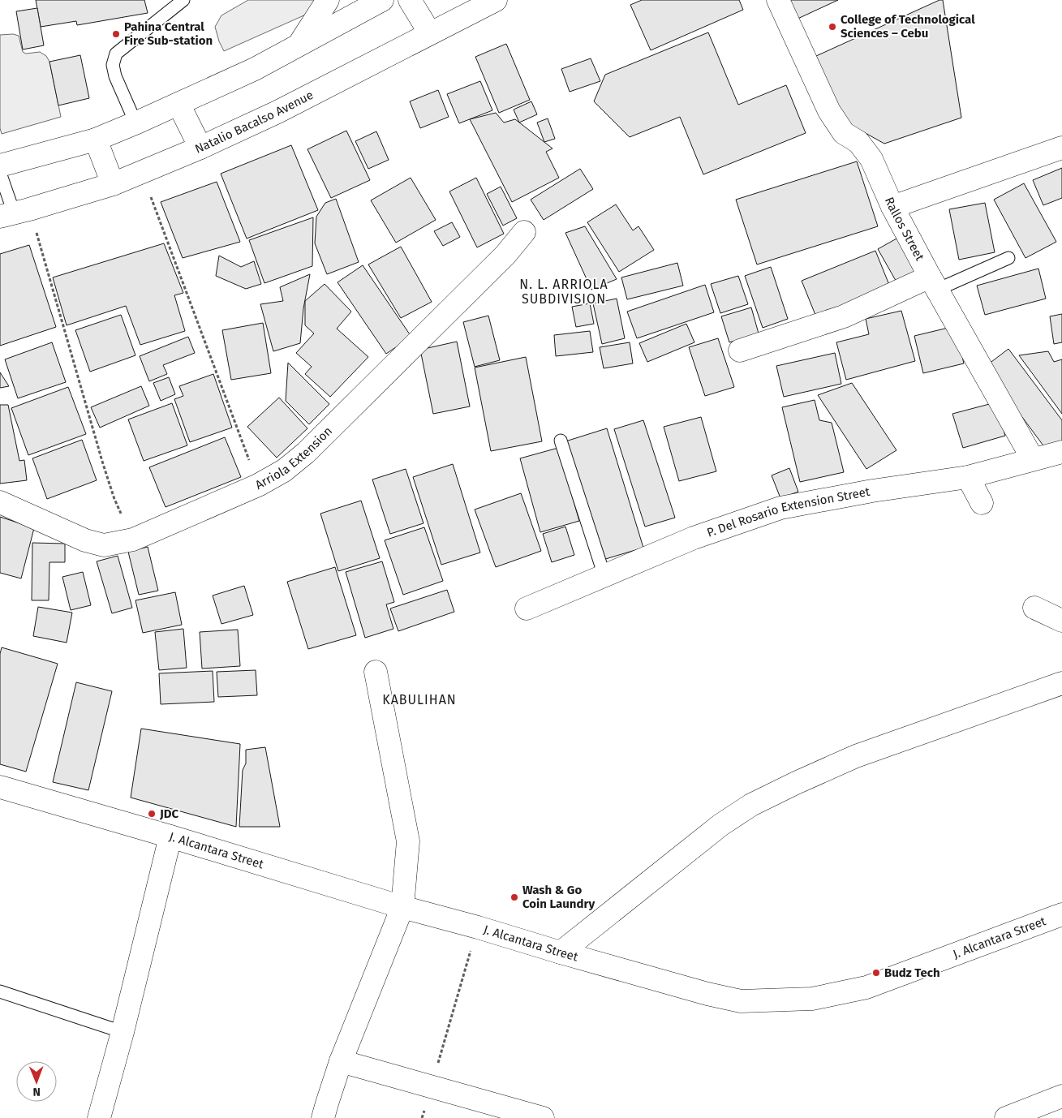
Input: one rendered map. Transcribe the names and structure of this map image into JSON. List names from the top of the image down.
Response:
{
  "streets": {
    "street": [
      "Natalio Bacalso Avenue",
      "Rallos Street",
      "Arriola Extension",
      "P. Del Rosario Extension Street",
      "J. Alcantara Street"
    ]
  },
  "crossings": [
    ["Rallos Street", "P. Del Rosario Extension Street"]
  ],
  "districts": ["N. L. ARRIOLA SUBDIVISION", "KABULIHAN"],
  "places": [
    "College of Technological Sciences – Cebu",
    "Pahina Central Fire Sub-station",
    "JDC",
    "Wash & Go Coin Laundry",
    "Budz Tech"
  ],
  "north": "bottom"
}
